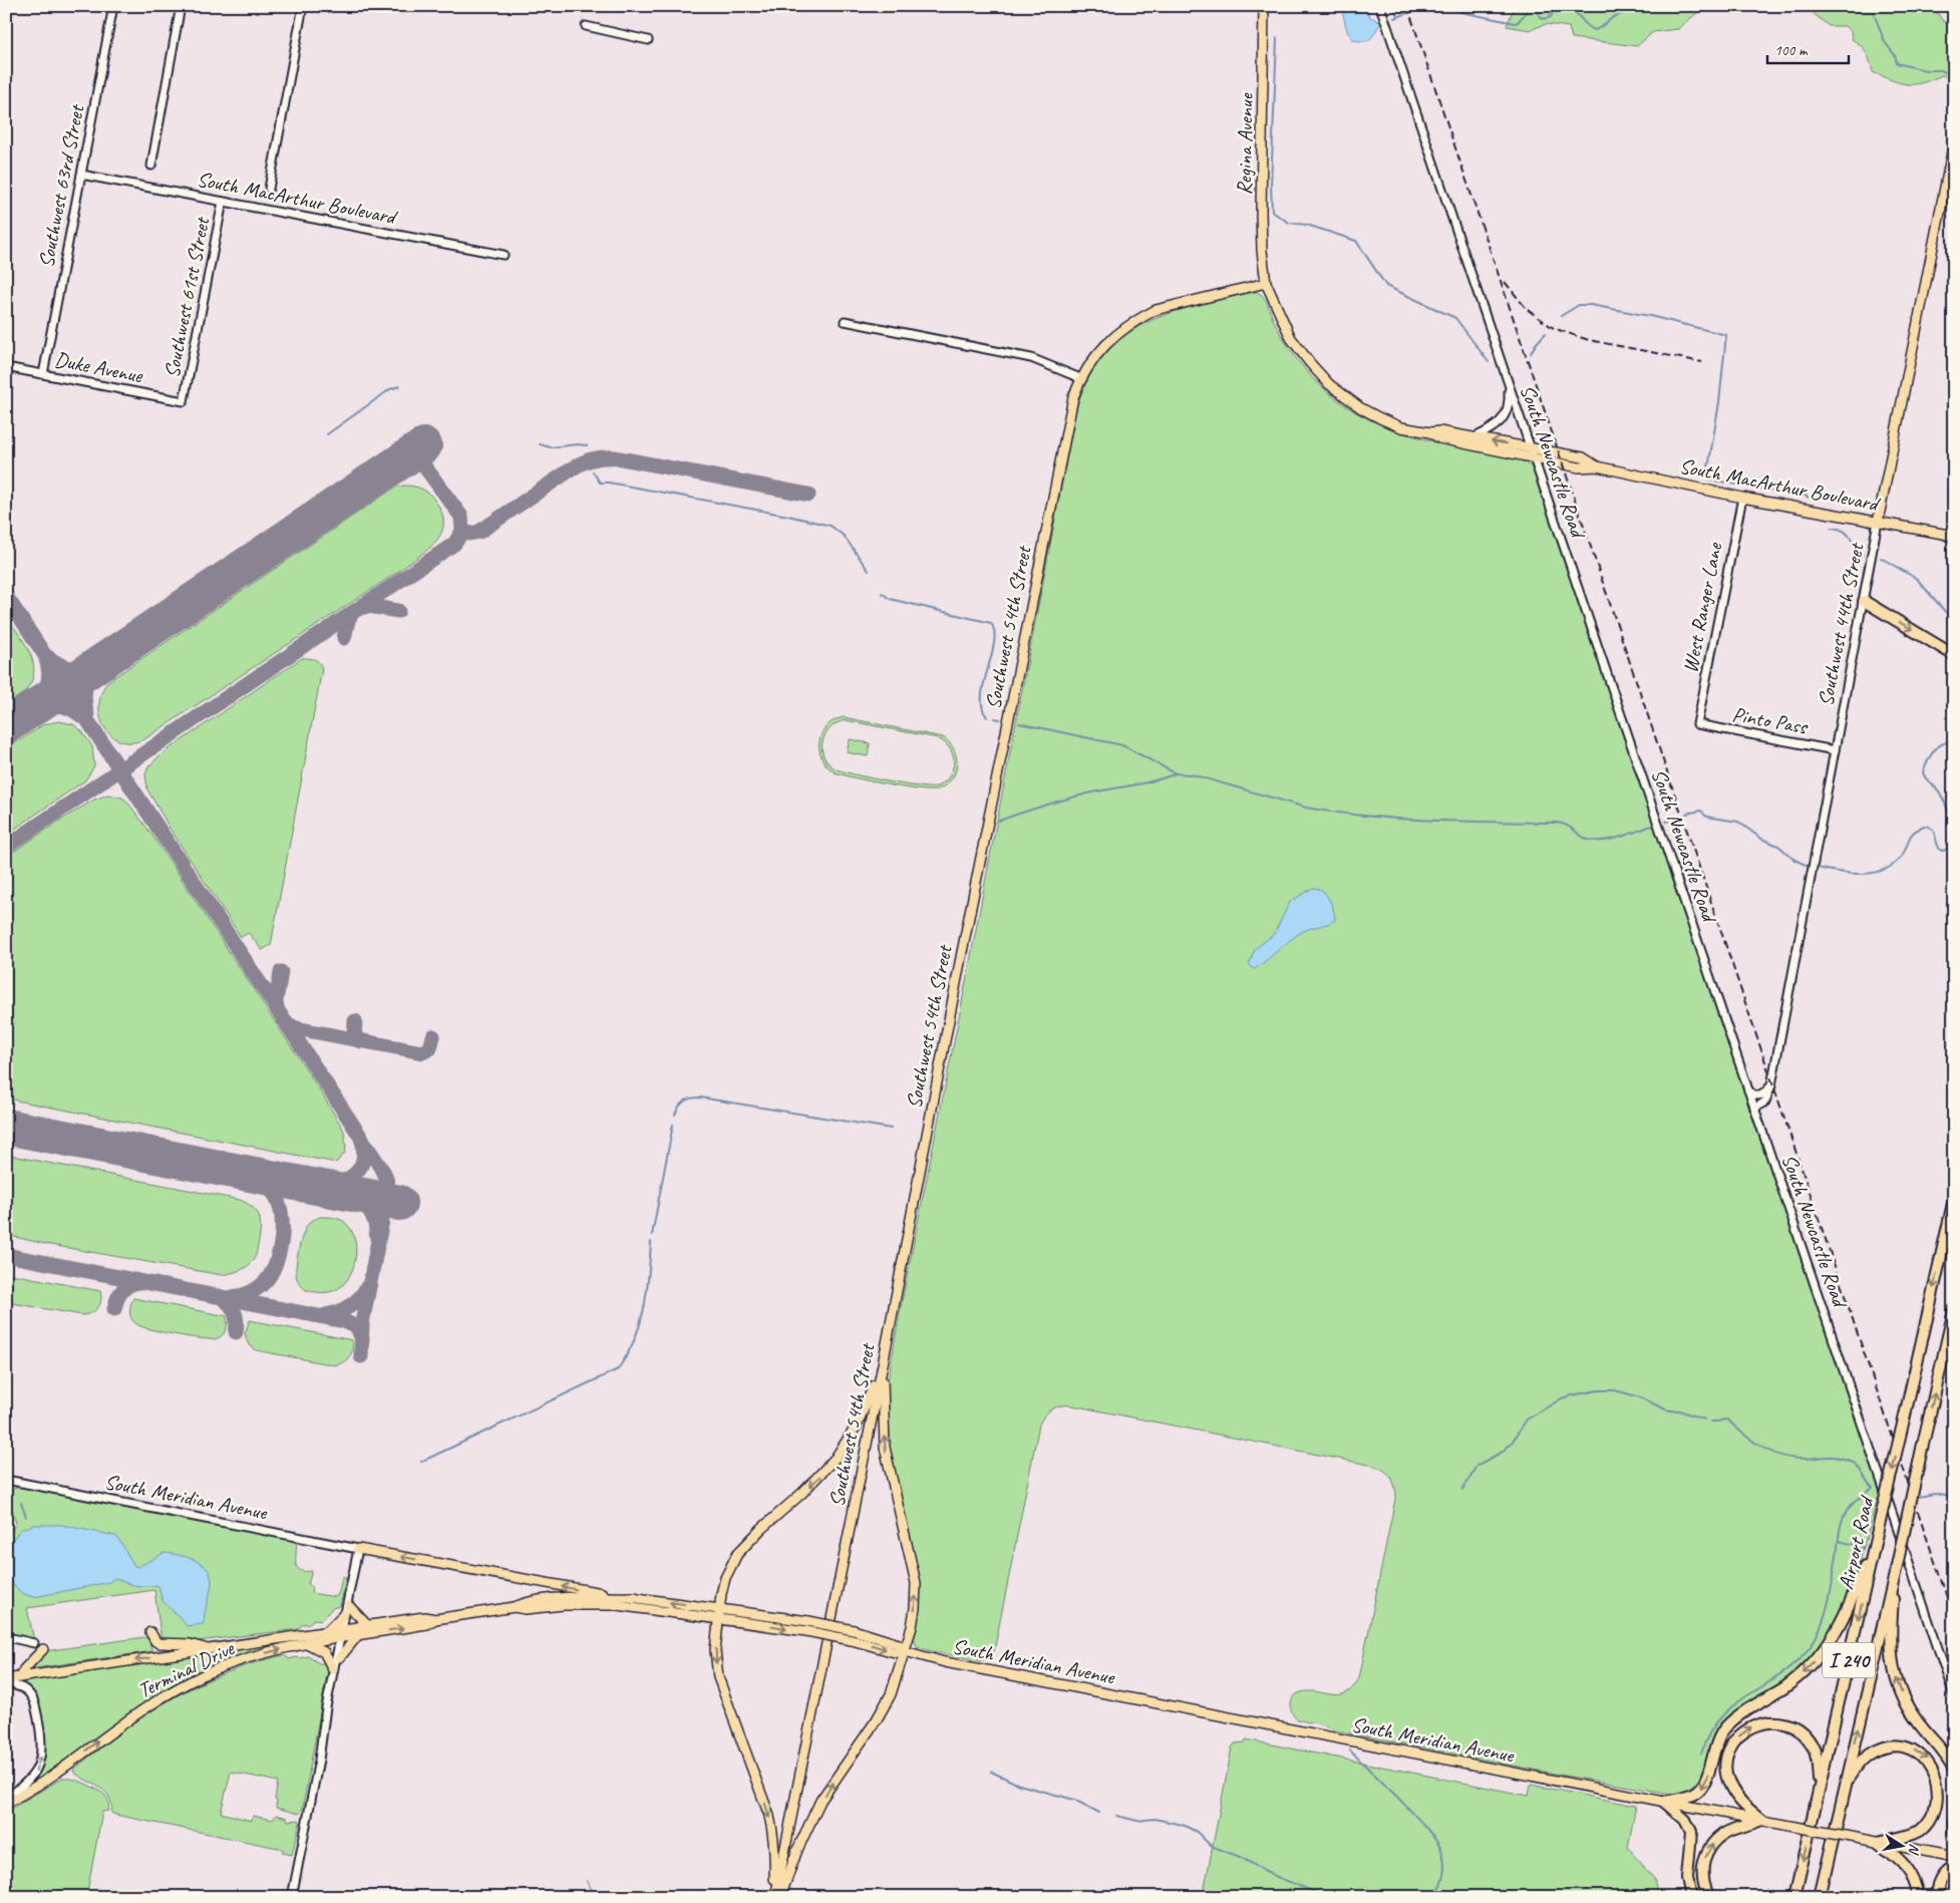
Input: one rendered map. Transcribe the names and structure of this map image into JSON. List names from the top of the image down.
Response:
{
  "streets": {
    "highway": ["Airport Road", "I 240"],
    "main road": [
      "Regina Avenue",
      "South MacArthur Boulevard",
      "Southwest 44th Street",
      "Southwest 54th Street",
      "South Meridian Avenue",
      "Terminal Drive"
    ],
    "street": [
      "Southwest 63rd Street",
      "Southwest 61st Street",
      "Duke Avenue",
      "South Newcastle Road",
      "West Ranger Lane",
      "Pinto Pass"
    ]
  },
  "crossings": [
    ["Regina Avenue", "South MacArthur Boulevard"],
    ["Regina Avenue", "Southwest 54th Street"],
    ["Southwest 63rd Street", "South MacArthur Boulevard"],
    ["Southwest 63rd Street", "Duke Avenue"],
    ["South MacArthur Boulevard", "Southwest 61st Street"],
    ["South MacArthur Boulevard", "South Newcastle Road"],
    ["South MacArthur Boulevard", "West Ranger Lane"],
    ["South MacArthur Boulevard", "Southwest 44th Street"],
    ["South MacArthur Boulevard", "Southwest 54th Street"],
    ["Southwest 61st Street", "Duke Avenue"],
    ["South Newcastle Road", "Southwest 44th Street"],
    ["West Ranger Lane", "Pinto Pass"],
    ["Southwest 44th Street", "Pinto Pass"],
    ["South Meridian Avenue", "Terminal Drive"]
  ],
  "scale_bar": "100 m",
  "north": "right"
}
